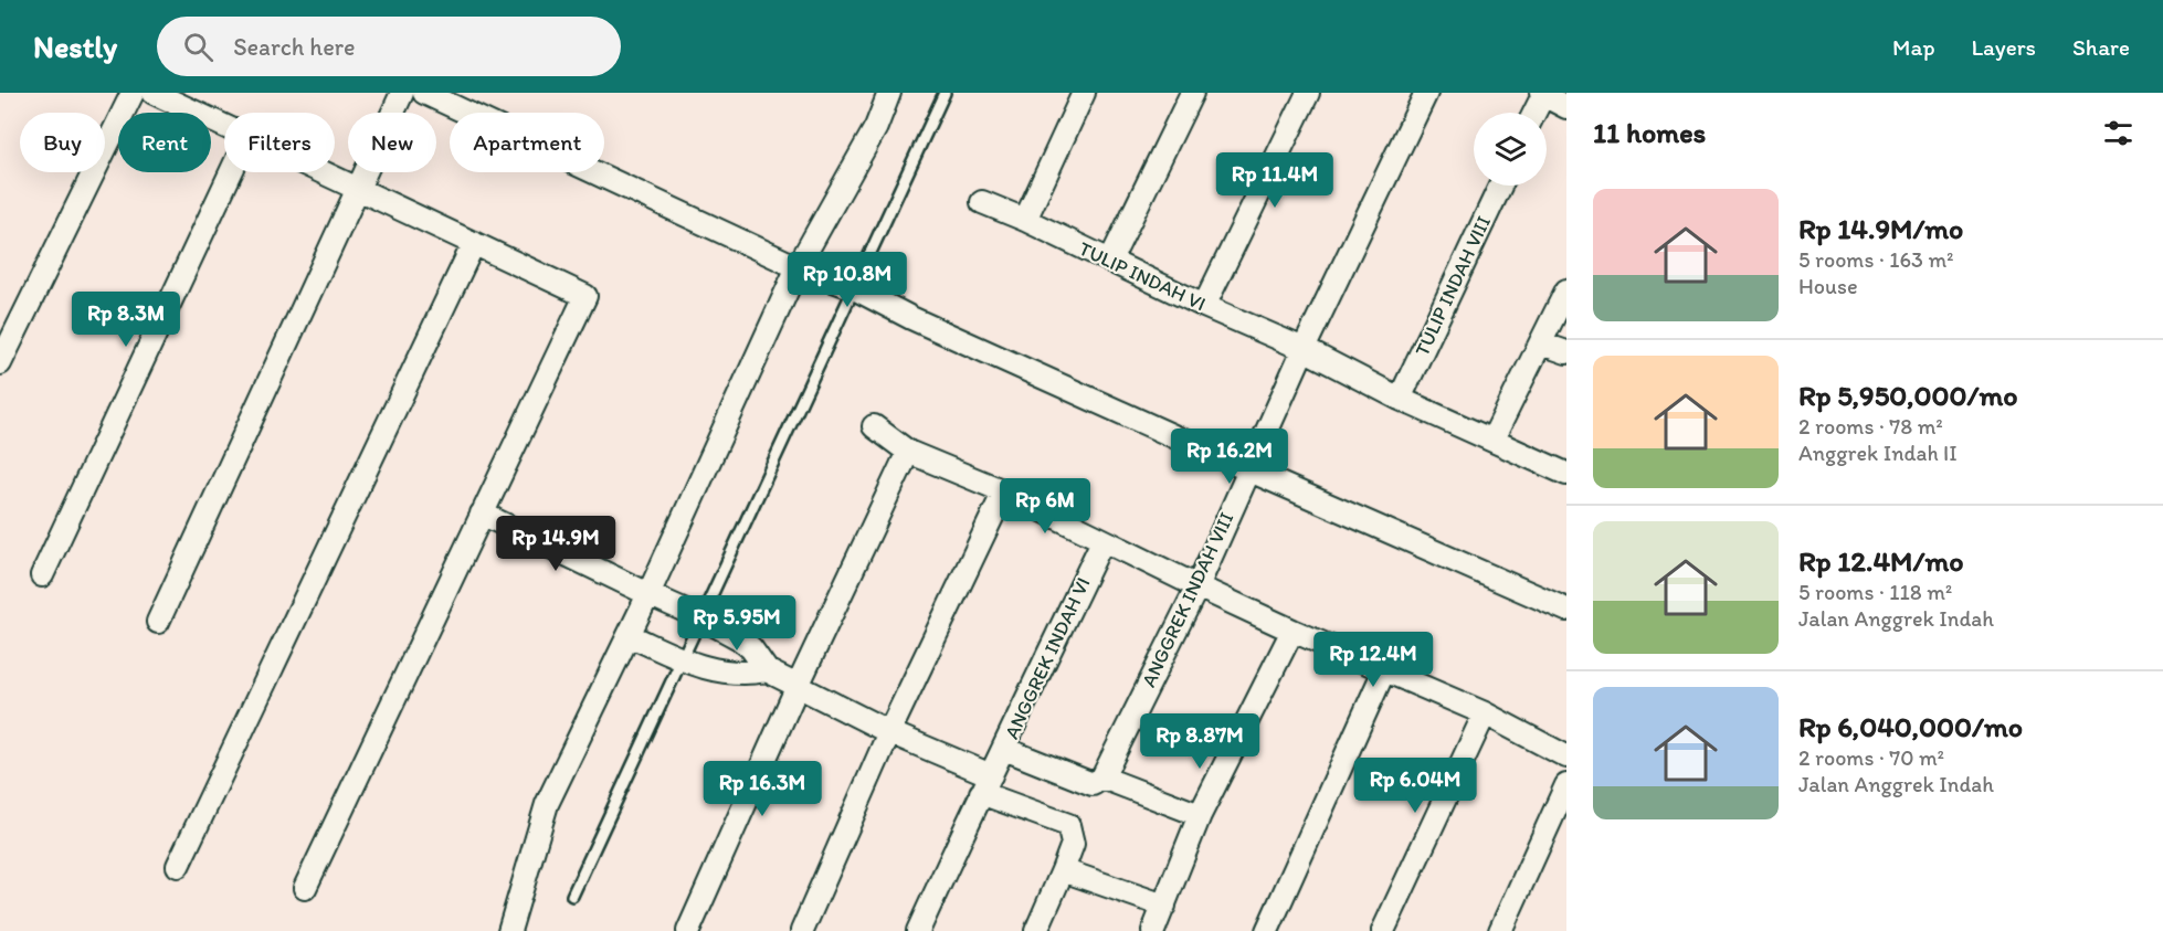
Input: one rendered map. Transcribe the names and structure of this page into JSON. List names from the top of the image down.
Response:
{
  "streets": {
    "street": [
      "TULIP INDAH VI",
      "TULIP INDAH VIII",
      "ANGGREK INDAH VIII",
      "ANGGREK INDAH VI"
    ]
  },
  "crossings": [
    ["TULIP INDAH VI", "TULIP INDAH VIII"],
    ["TULIP INDAH VI", "ANGGREK INDAH VIII"]
  ],
  "page": {
    "header": "Nestly",
    "search": "Search here",
    "nav": ["Map", "Layers", "Share"],
    "heading": "11 homes",
    "chip": [
      "Buy",
      "Rent",
      "Filters",
      "New",
      "Apartment"
    ],
    "price": [
      "Rp 11.4M",
      "Rp 10.8M",
      "Rp 8.3M",
      "Rp 16.2M",
      "Rp 6M",
      "Rp 14.9M",
      "Rp 5.95M",
      "Rp 12.4M",
      "Rp 8.87M",
      "Rp 6.04M",
      "Rp 16.3M"
    ],
    "list": [
      {
        "name": "Rp 14.9M/mo",
        "note": "5 rooms · 163 m² · House"
      },
      {
        "name": "Rp 5,950,000/mo",
        "note": "2 rooms · 78 m² · Anggrek Indah II"
      },
      {
        "name": "Rp 12.4M/mo",
        "note": "5 rooms · 118 m² · Jalan Anggrek Indah"
      },
      {
        "name": "Rp 6,040,000/mo",
        "note": "2 rooms · 70 m² · Jalan Anggrek Indah"
      }
    ]
  }
}
